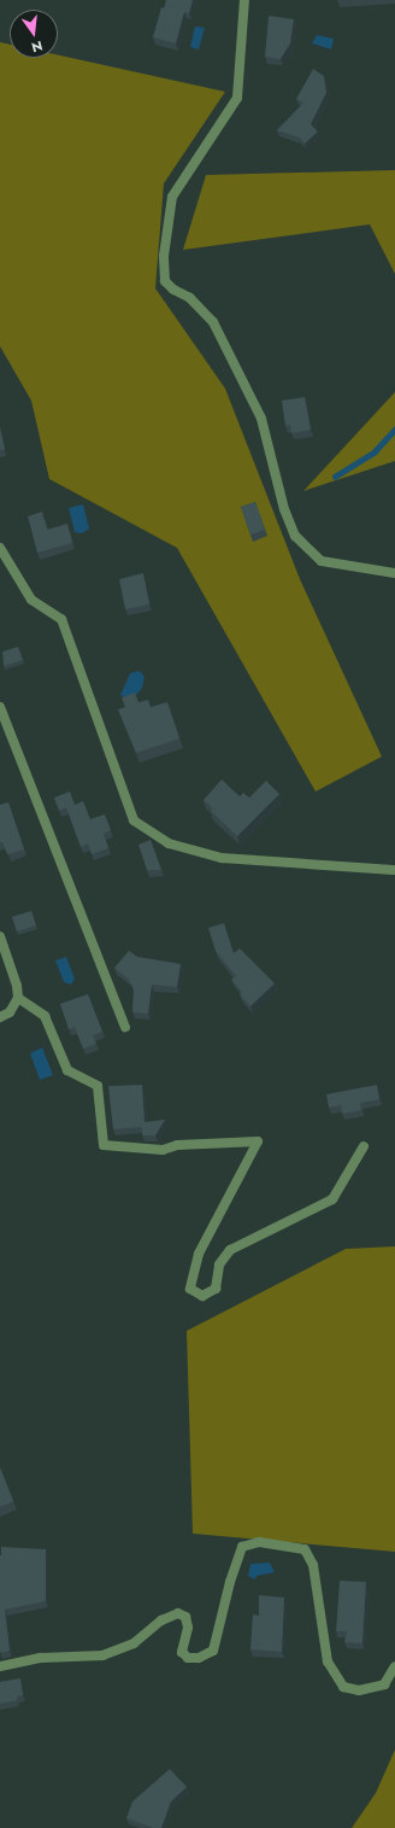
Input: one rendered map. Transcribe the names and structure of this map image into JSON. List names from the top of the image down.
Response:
{
  "north": "bottom"
}
